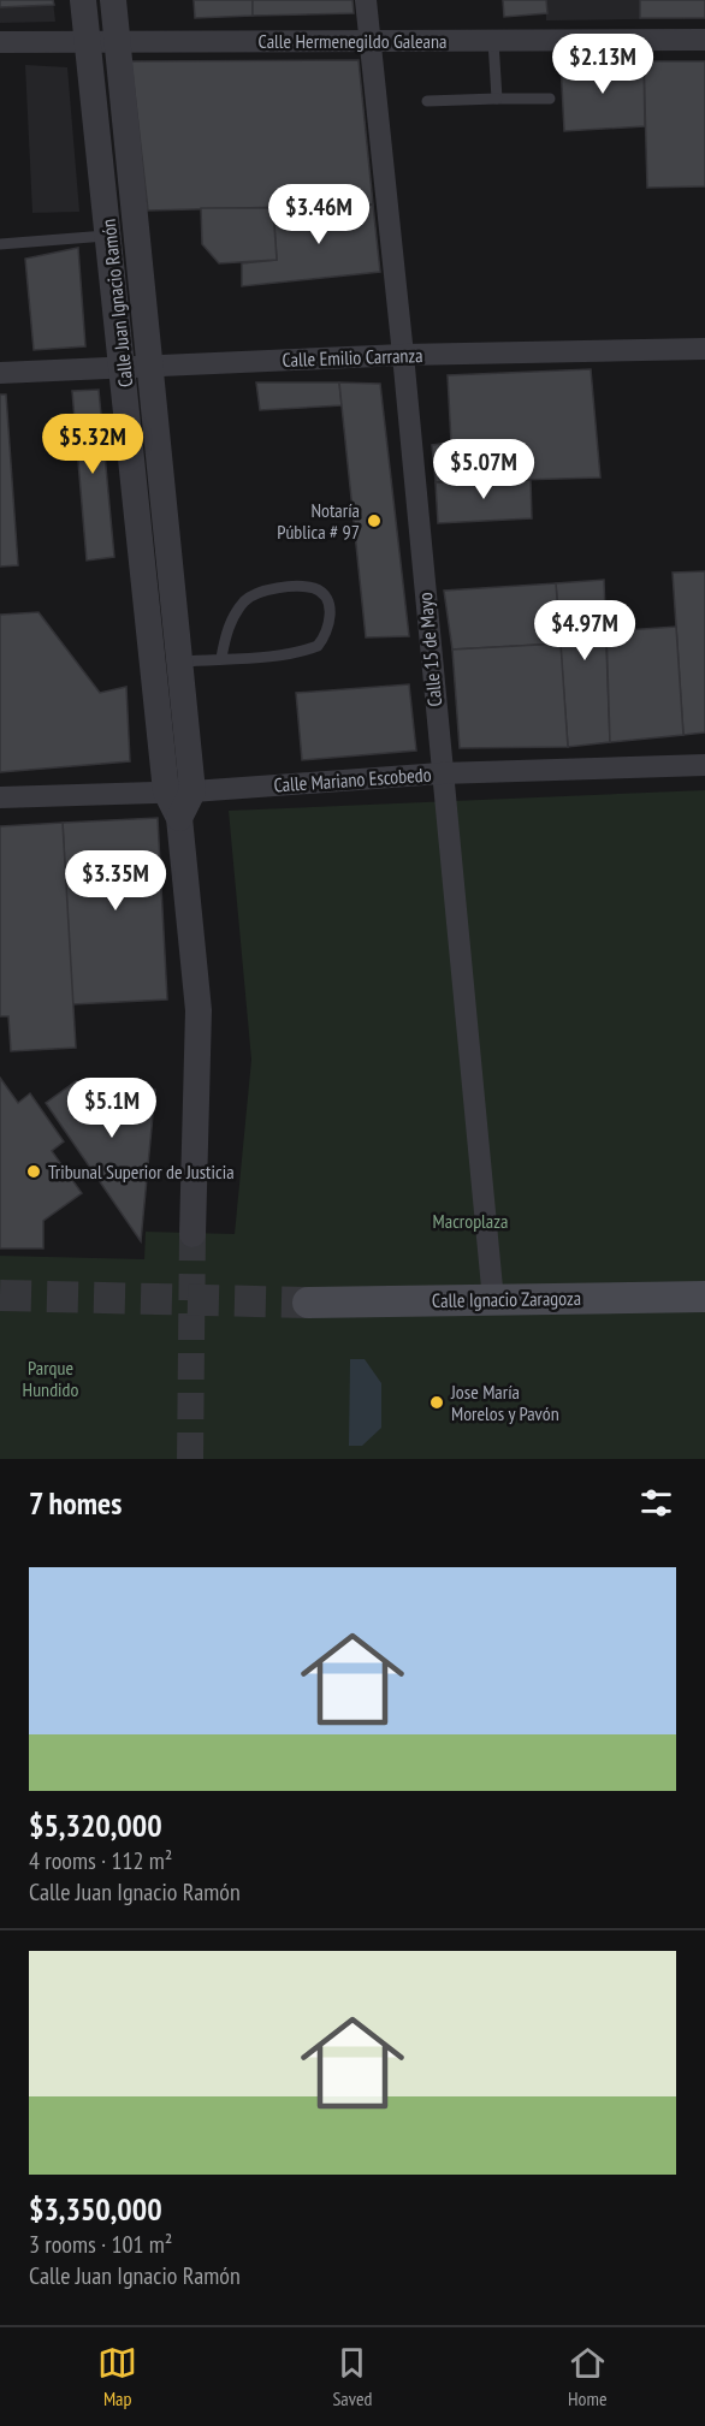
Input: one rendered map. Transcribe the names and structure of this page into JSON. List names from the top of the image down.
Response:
{
  "streets": {
    "main road": ["Calle Ignacio Zaragoza"],
    "street": [
      "Calle Hermenegildo Galeana",
      "Calle Juan Ignacio Ramón",
      "Calle Emilio Carranza",
      "Calle 15 de Mayo",
      "Calle Mariano Escobedo"
    ]
  },
  "crossings": [
    ["Calle Hermenegildo Galeana", "Calle Juan Ignacio Ramón"],
    ["Calle Hermenegildo Galeana", "Calle 15 de Mayo"],
    ["Calle Juan Ignacio Ramón", "Calle Emilio Carranza"],
    ["Calle Juan Ignacio Ramón", "Calle Mariano Escobedo"],
    ["Calle Emilio Carranza", "Calle 15 de Mayo"],
    ["Calle 15 de Mayo", "Calle Mariano Escobedo"],
    ["Calle 15 de Mayo", "Calle Ignacio Zaragoza"]
  ],
  "parks": ["Macroplaza", "Parque Hundido"],
  "places": ["Notaría Pública # 97", "Tribunal Superior de Justicia", "Jose María Morelos y Pavón"],
  "page": {
    "price": [
      "$2.13M",
      "$3.46M",
      "$5.32M",
      "$5.07M",
      "$4.97M",
      "$3.35M",
      "$5.1M"
    ],
    "heading": "7 homes",
    "list": [
      {
        "name": "$5,320,000",
        "note": "4 rooms · 112 m² · Calle Juan Ignacio Ramón"
      },
      {
        "name": "$3,350,000",
        "note": "3 rooms · 101 m² · Calle Juan Ignacio Ramón"
      }
    ],
    "tabs": ["Map", "Saved", "Home"]
  }
}
